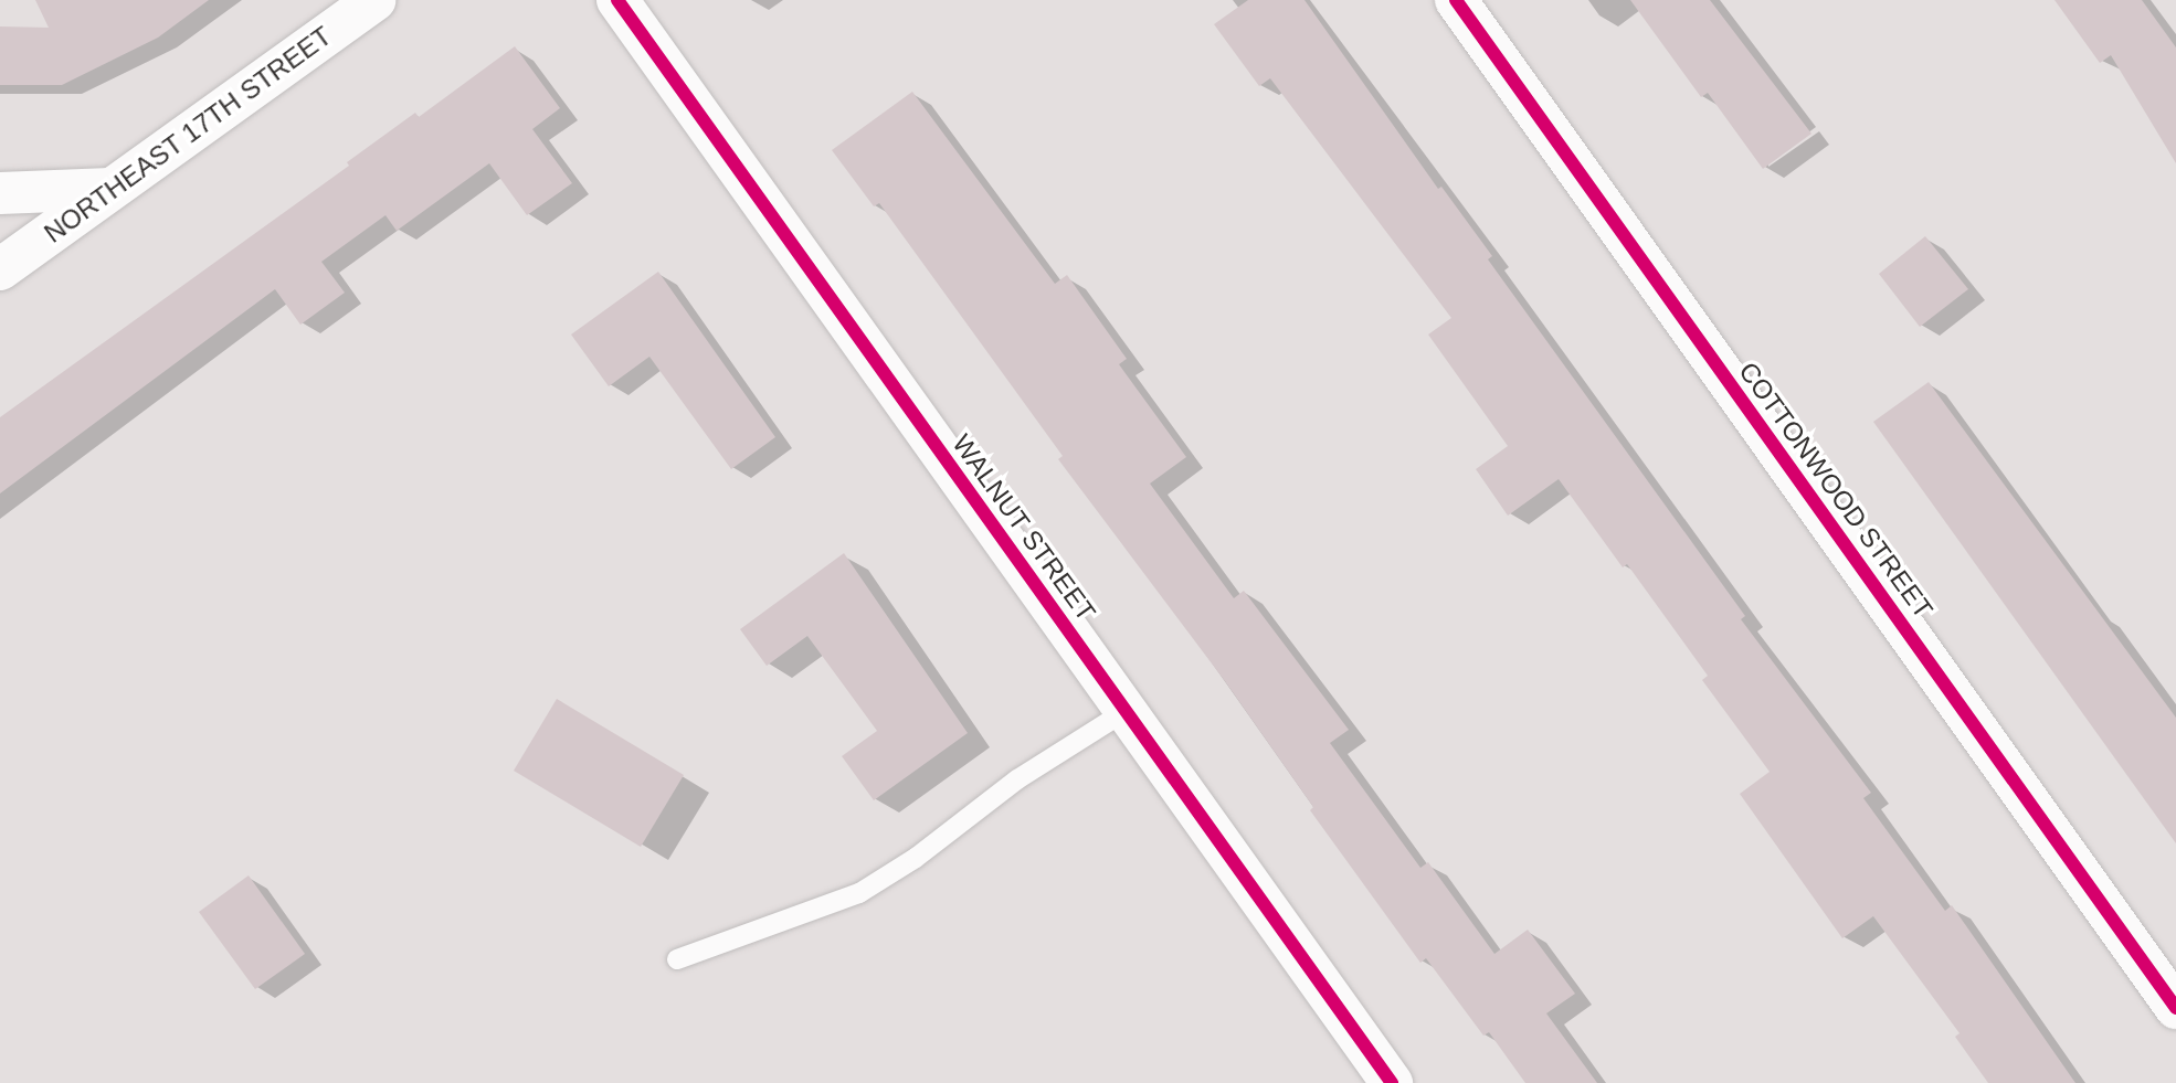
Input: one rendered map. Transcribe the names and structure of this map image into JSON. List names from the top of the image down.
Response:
{
  "streets": {
    "street": ["NORTHEAST 17TH STREET", "COTTONWOOD STREET", "WALNUT STREET"]
  }
}
